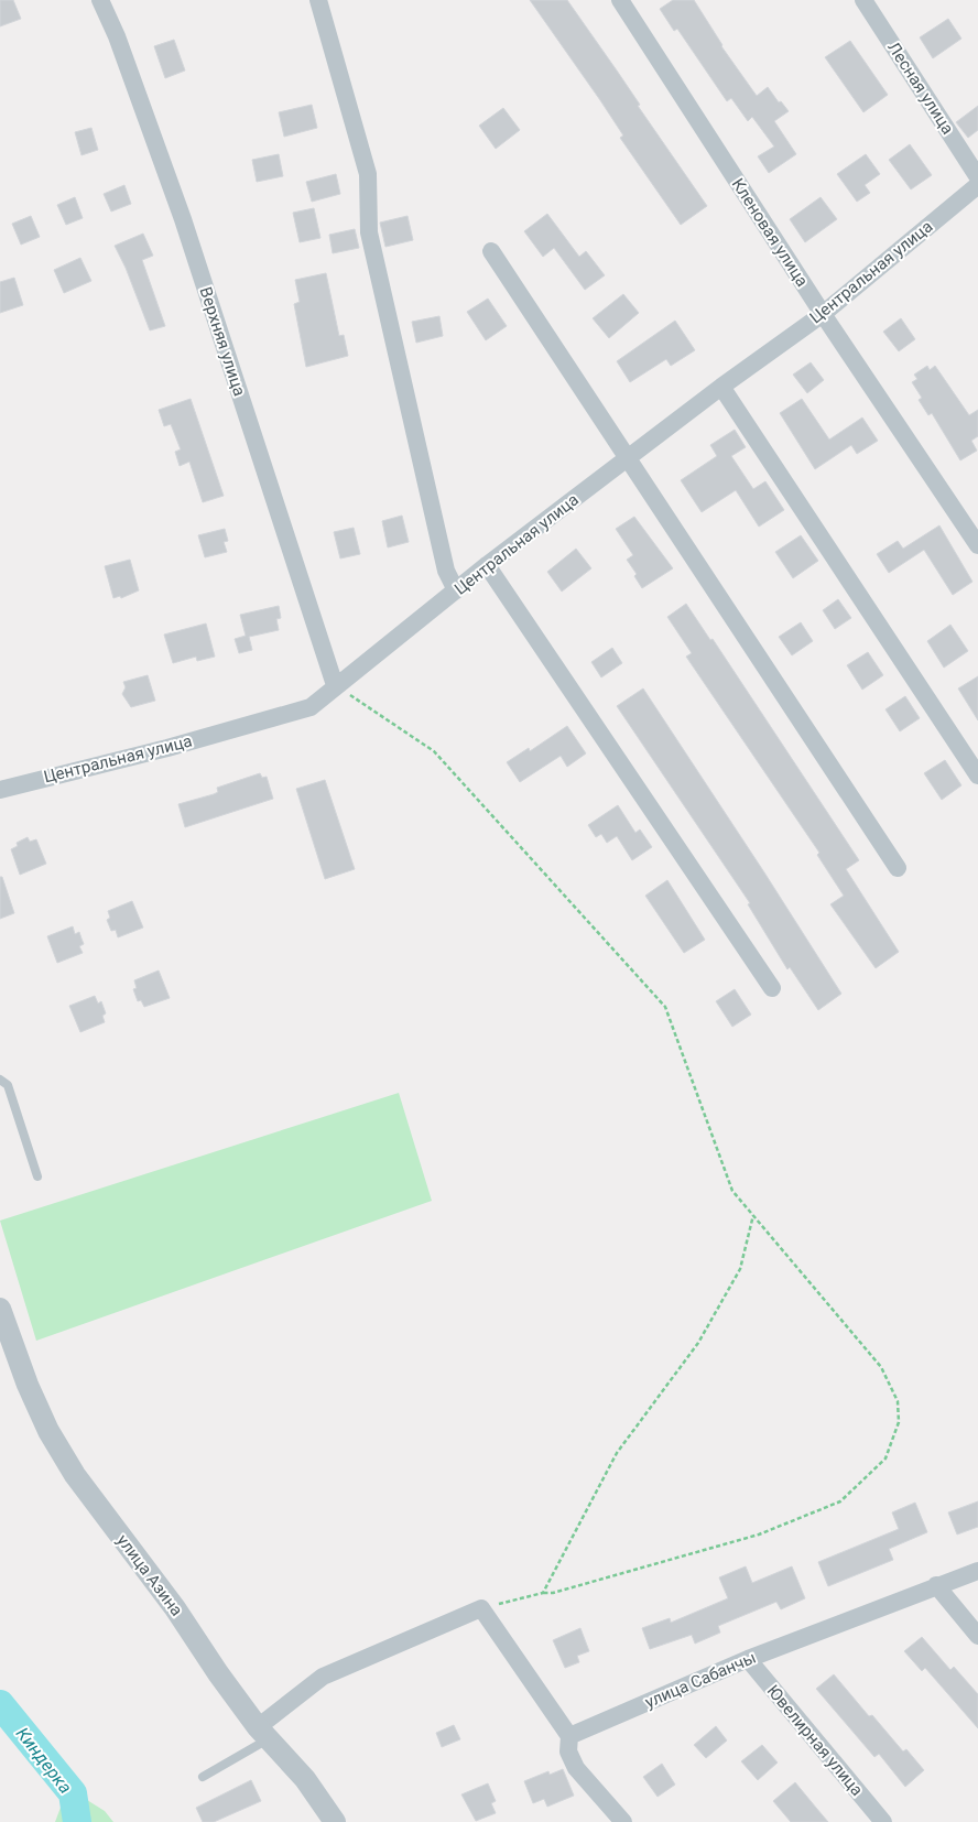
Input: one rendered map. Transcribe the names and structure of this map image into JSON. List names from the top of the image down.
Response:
{
  "streets": {
    "street": [
      "Лесная улица",
      "Кленовая улица",
      "Центральная улица",
      "Верхняя улица",
      "улица Азина",
      "улица Сабанчы",
      "Ювелирная улица"
    ]
  },
  "crossings": [
    ["Кленовая улица", "Центральная улица"],
    ["Центральная улица", "Верхняя улица"],
    ["улица Сабанчы", "Ювелирная улица"]
  ],
  "water": ["Киндерка"]
}
